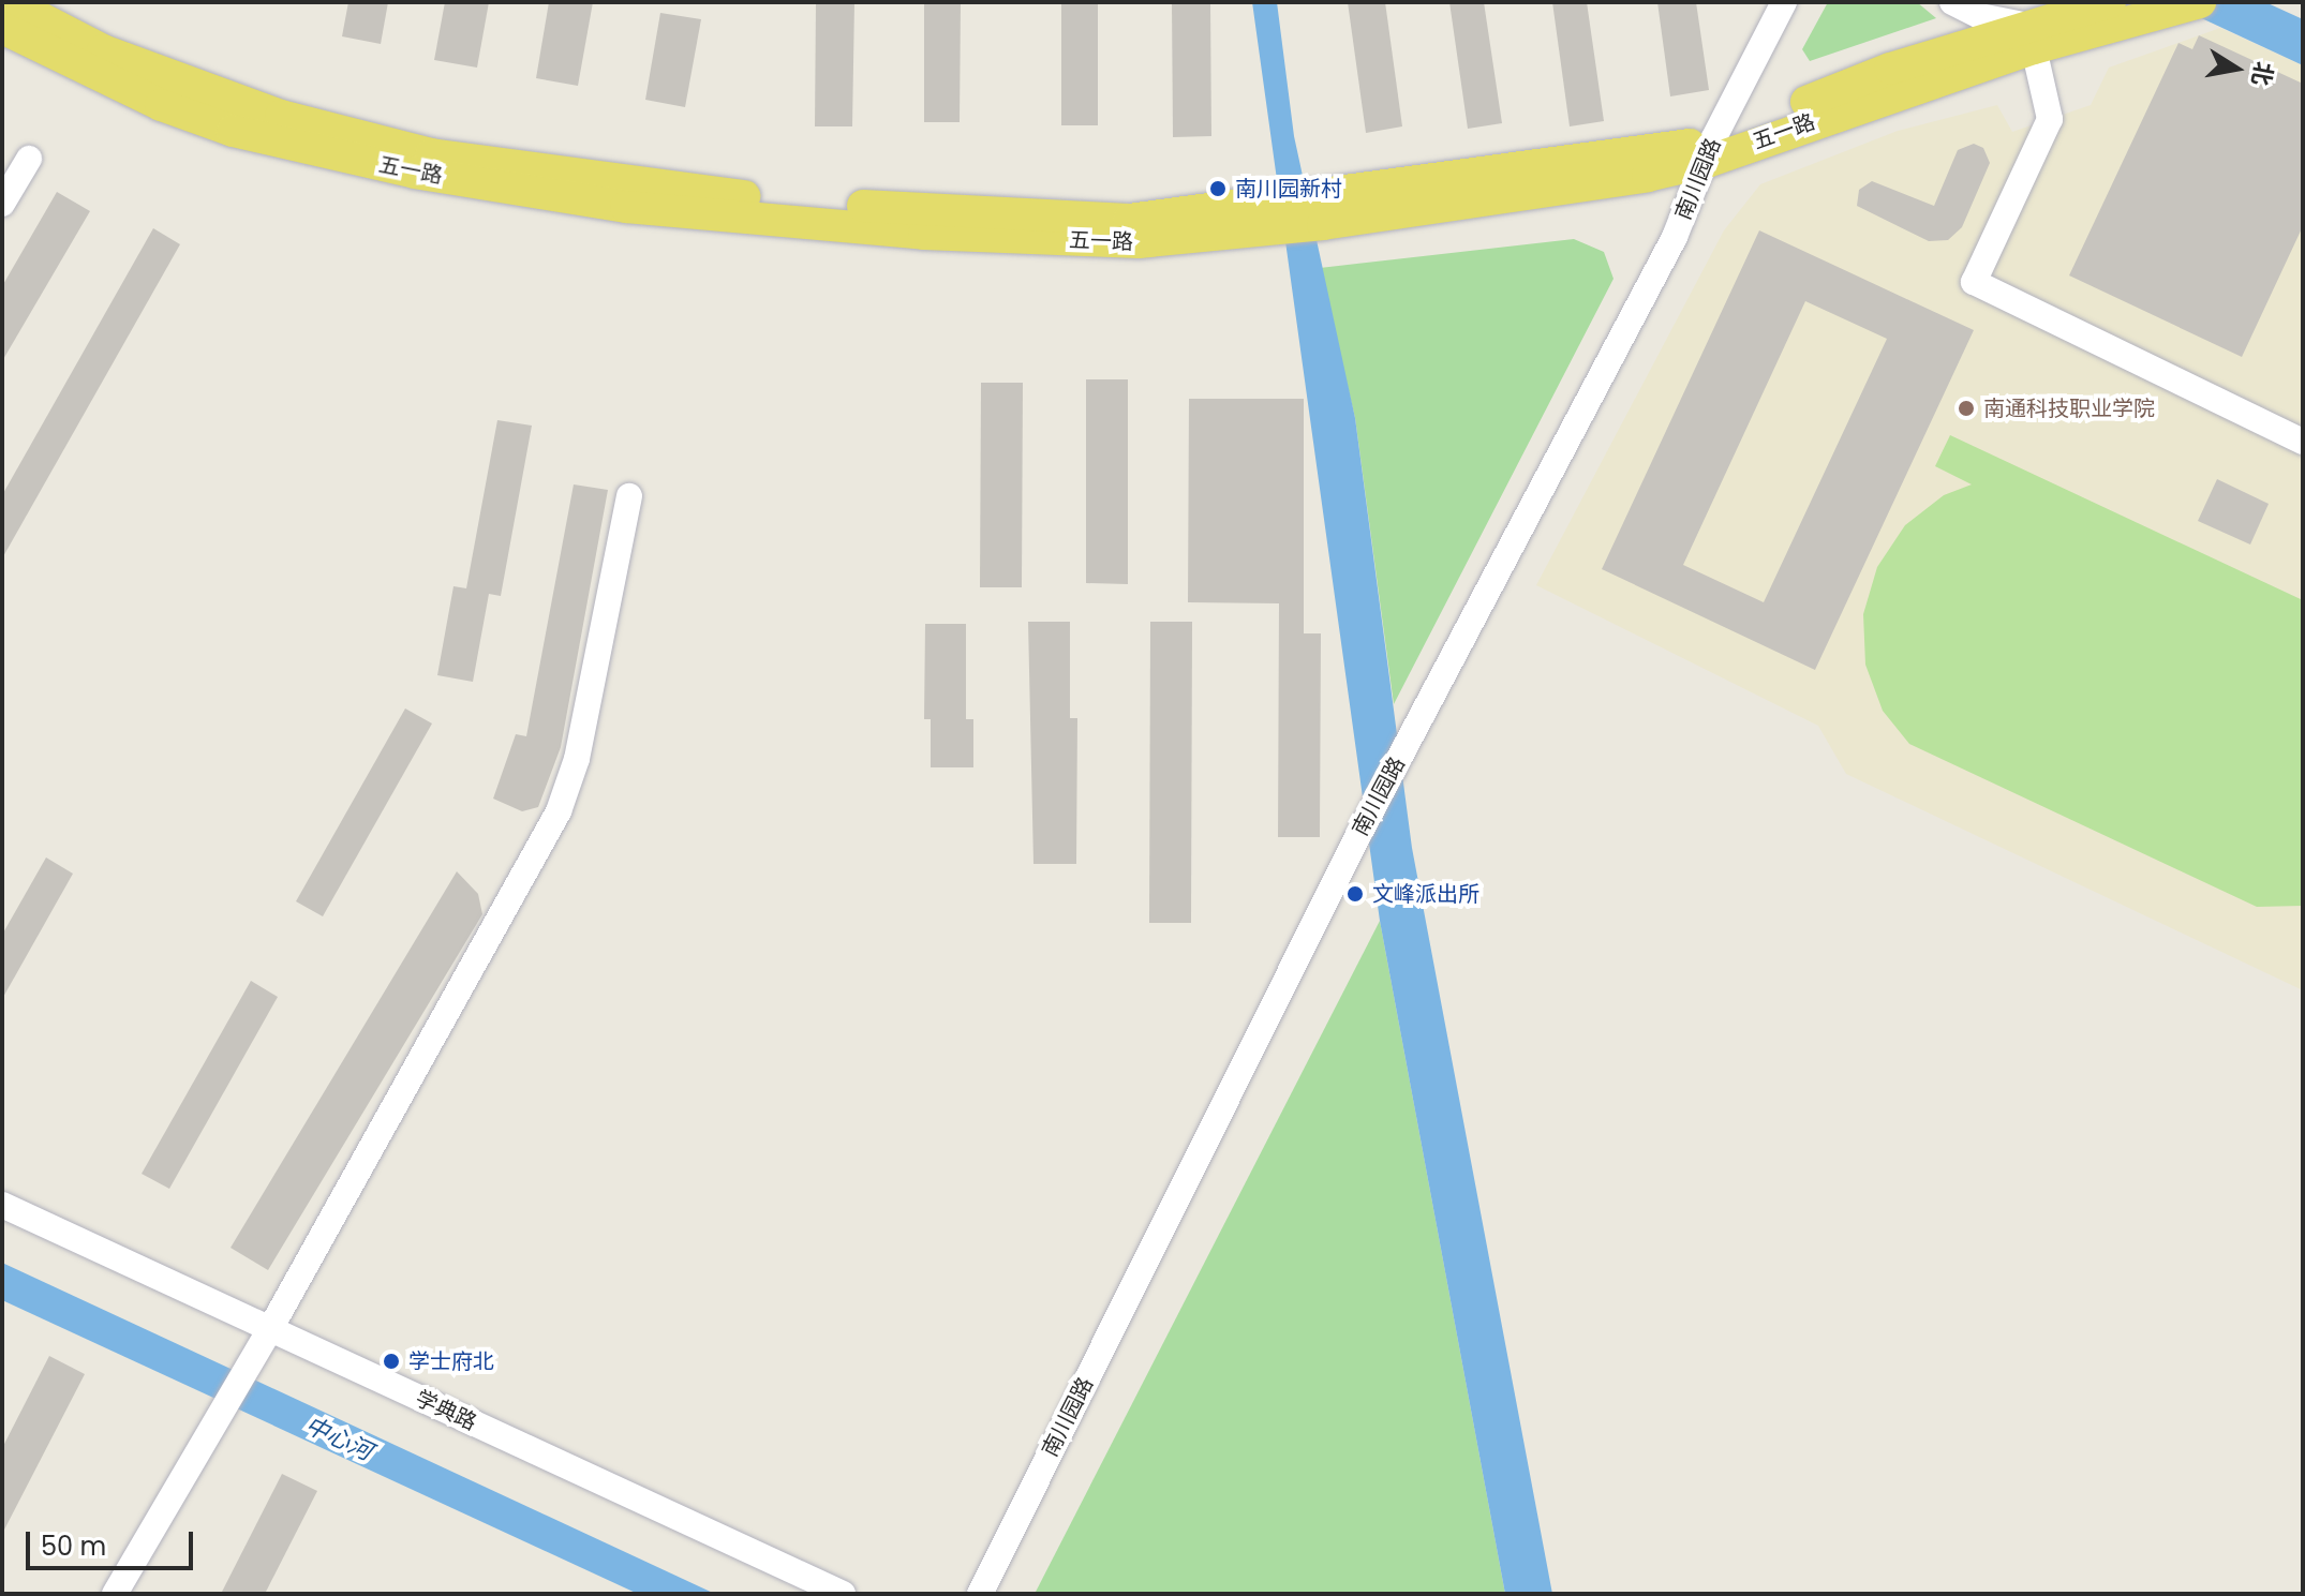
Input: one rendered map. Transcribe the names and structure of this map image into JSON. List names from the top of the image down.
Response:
{
  "streets": {
    "main road": ["五一路"],
    "street": ["南川园路", "学典路"]
  },
  "crossings": [
    ["五一路", "南川园路"]
  ],
  "water": ["中心河"],
  "places": [
    "南川园新村",
    "南通科技职业学院",
    "文峰派出所",
    "学士府北"
  ],
  "scale_bar": "50 m",
  "north": "right"
}
